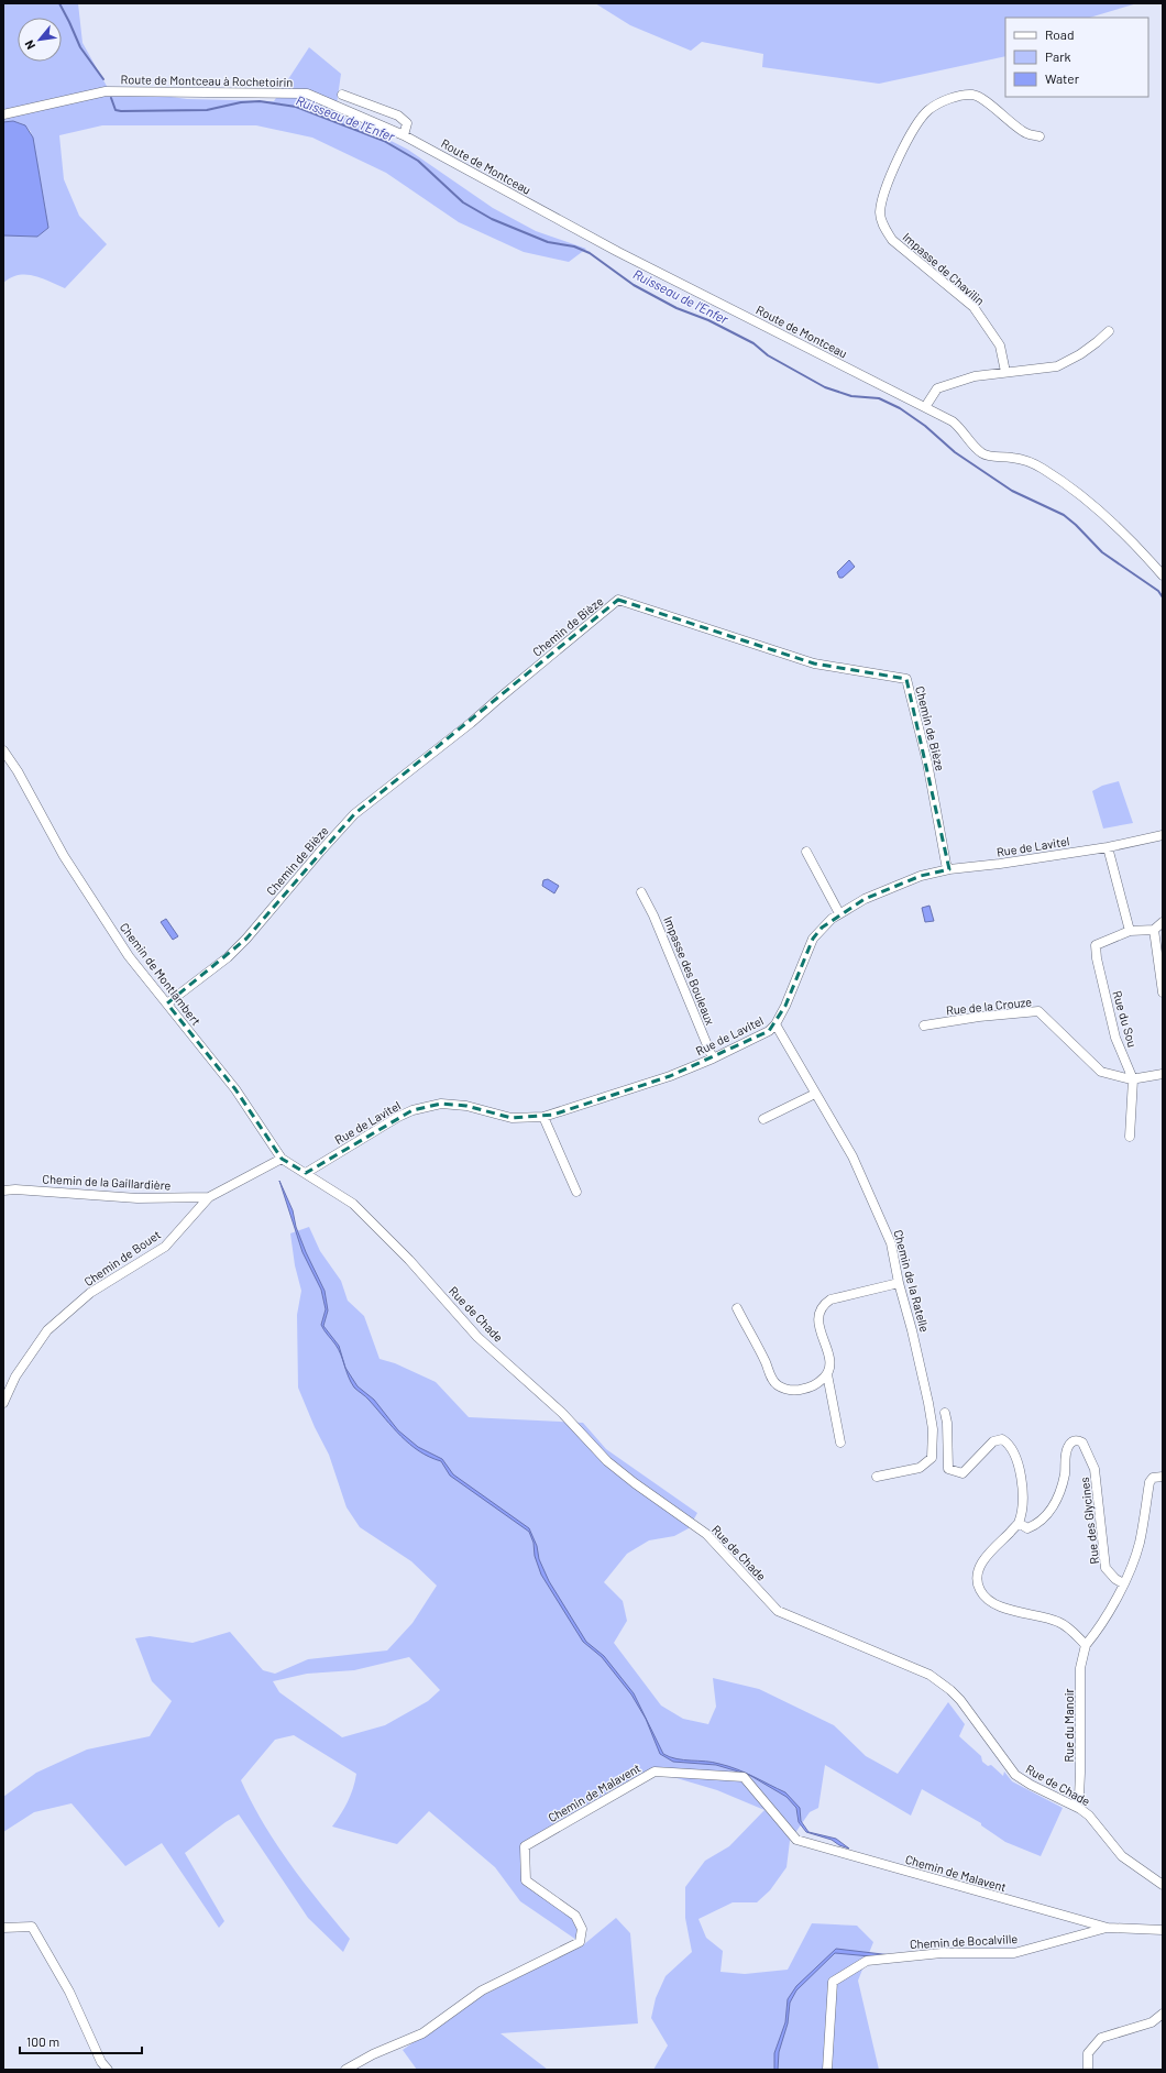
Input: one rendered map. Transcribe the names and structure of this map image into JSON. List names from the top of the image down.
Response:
{
  "streets": {
    "street": [
      "Route de Montceau à Rochetoirin",
      "Route de Montceau",
      "Impasse de Chavilin",
      "Chemin de Bièze",
      "Rue de Lavitel",
      "Impasse des Bouleaux",
      "Chemin de Montlambert",
      "Rue de la Crouze",
      "Rue du Sou",
      "Chemin de la Gaillardière",
      "Chemin de Bouet",
      "Chemin de la Ratelle",
      "Rue de Chade",
      "Rue des Glycines",
      "Rue du Manoir",
      "Chemin de Malavent",
      "Chemin de Bocalville"
    ]
  },
  "crossings": [
    ["Route de Montceau à Rochetoirin", "Route de Montceau"],
    ["Chemin de Bièze", "Rue de Lavitel"],
    ["Chemin de Bièze", "Chemin de Montlambert"],
    ["Rue de Lavitel", "Impasse des Bouleaux"],
    ["Rue de Lavitel", "Chemin de la Ratelle"],
    ["Rue de Lavitel", "Rue de Chade"],
    ["Chemin de Montlambert", "Chemin de Bouet"],
    ["Chemin de Montlambert", "Rue de Chade"],
    ["Rue de la Crouze", "Rue du Sou"],
    ["Chemin de la Gaillardière", "Chemin de Bouet"],
    ["Chemin de Bouet", "Rue de Chade"],
    ["Rue de Chade", "Rue du Manoir"],
    ["Rue des Glycines", "Rue du Manoir"],
    ["Chemin de Malavent", "Chemin de Bocalville"]
  ],
  "water": ["Ruisseau de l'Enfer"],
  "legend": ["Road", "Park", "Water"],
  "scale_bar": "100 m",
  "north": "bottom left"
}
